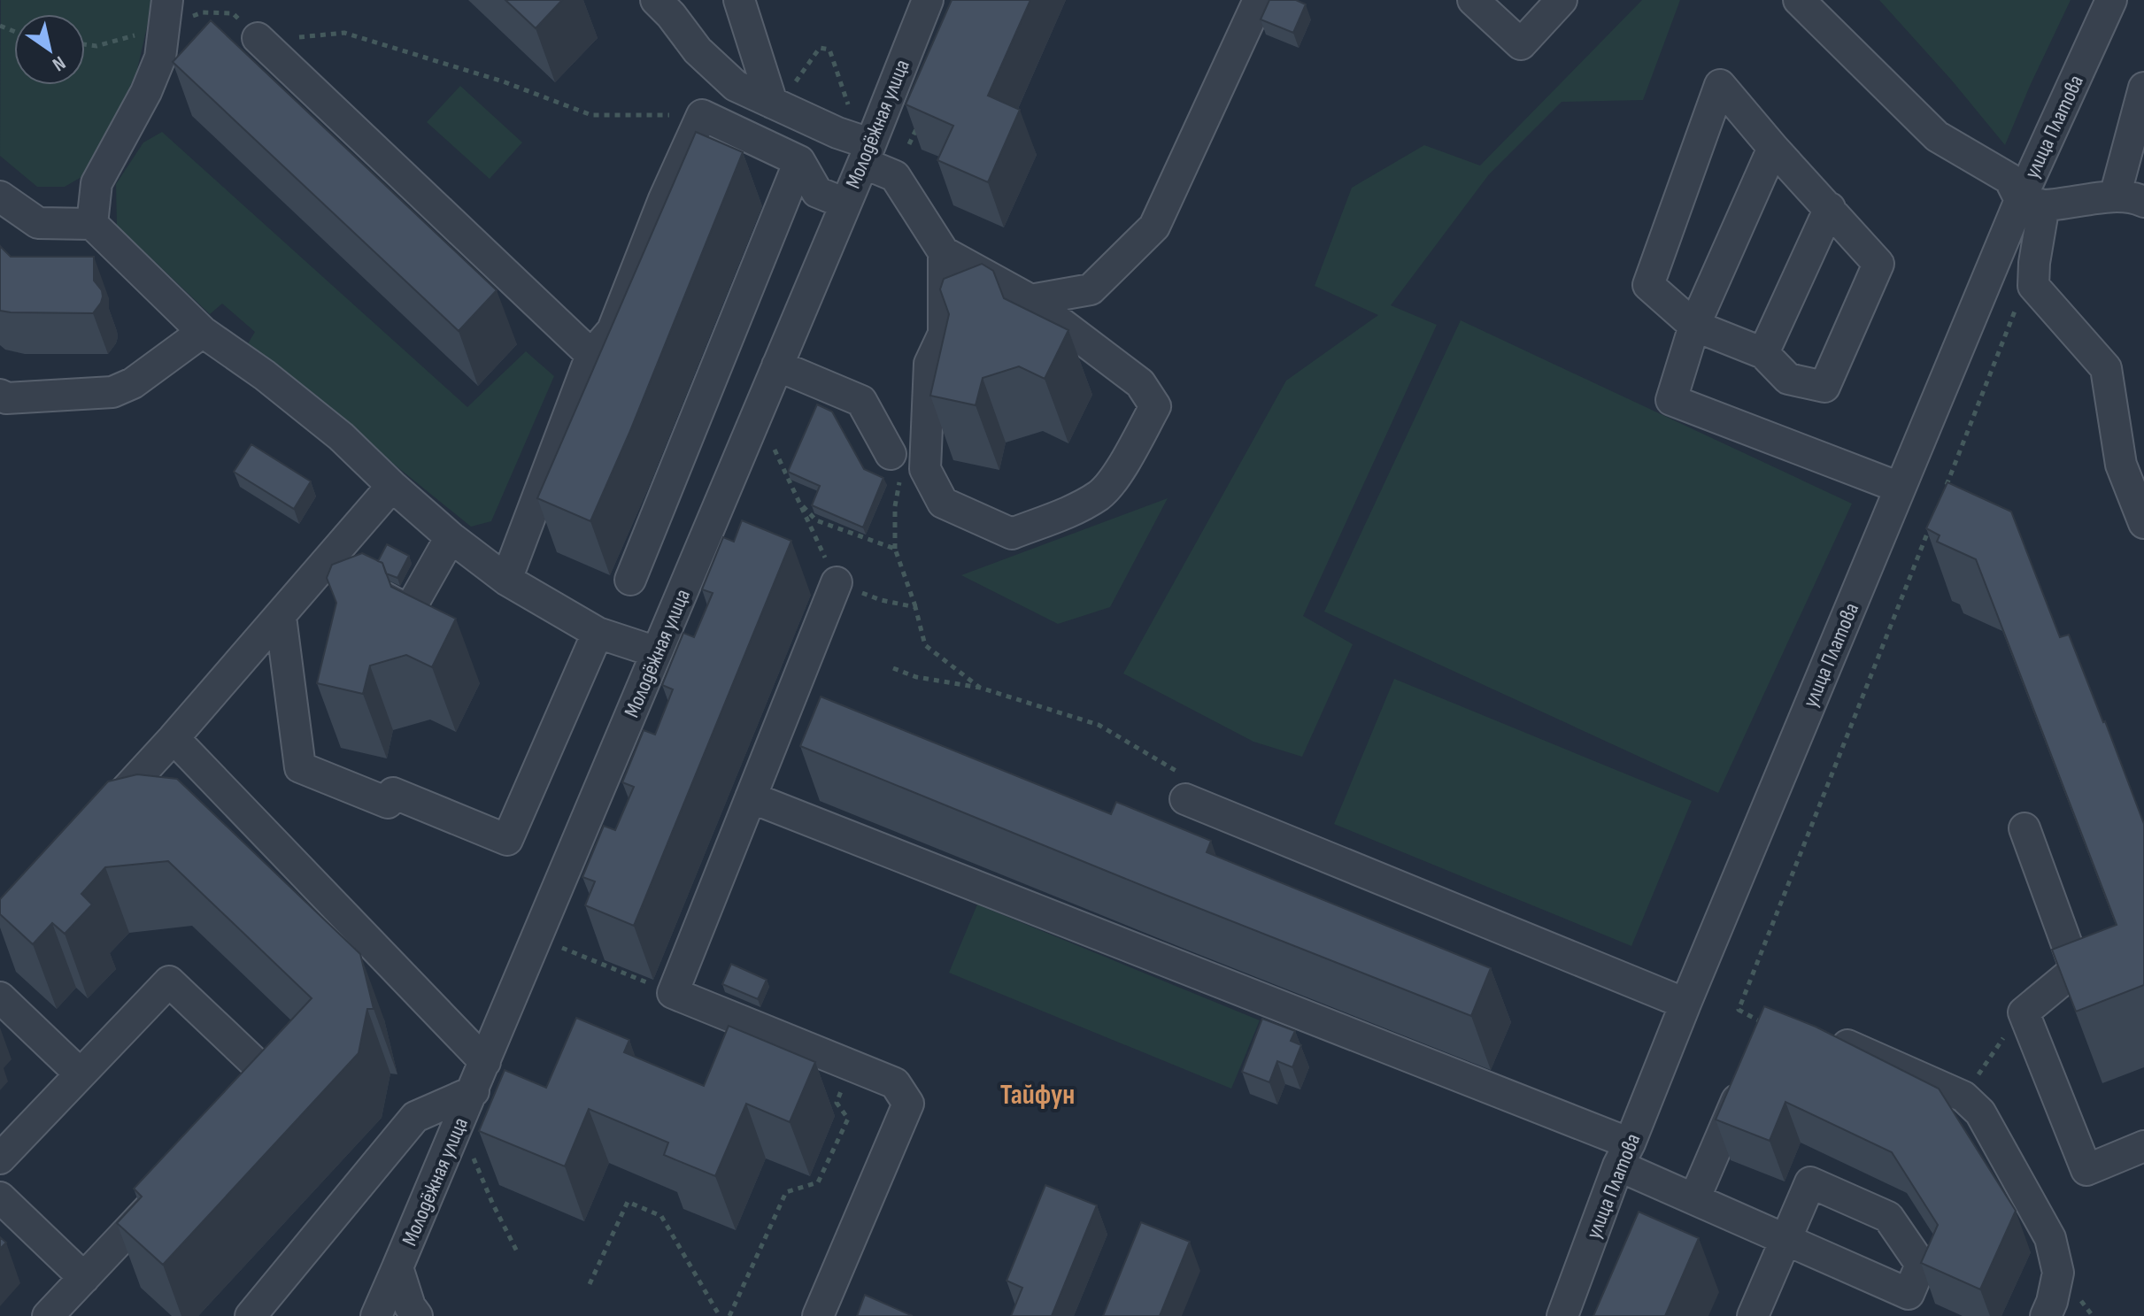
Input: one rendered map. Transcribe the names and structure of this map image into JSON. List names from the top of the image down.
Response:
{
  "streets": {
    "street": ["Молодёжная улица", "улица Платова"]
  },
  "districts": ["Тайфун"],
  "north": "bottom right"
}
